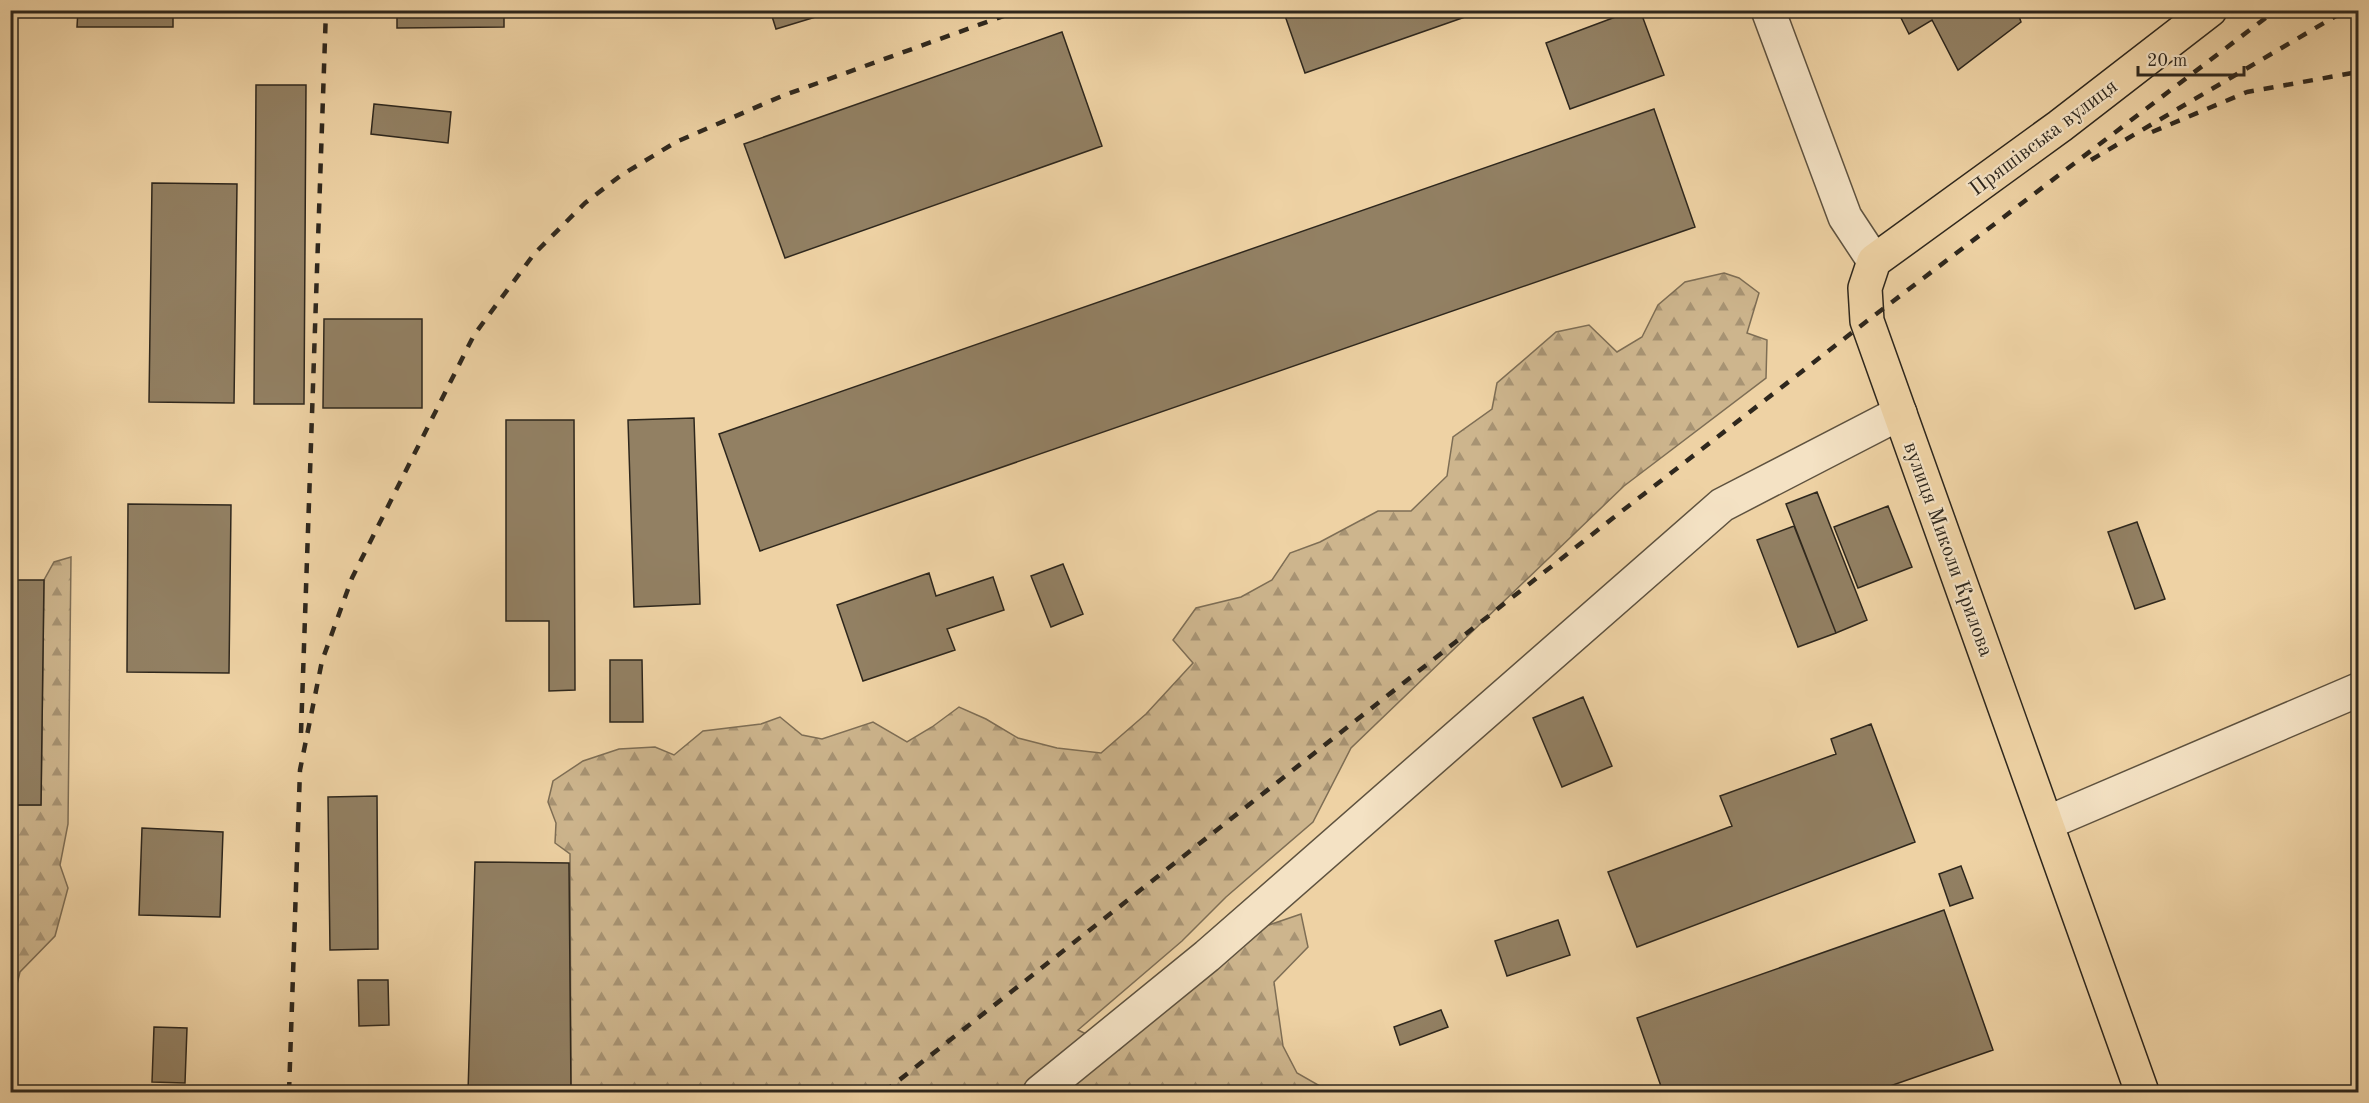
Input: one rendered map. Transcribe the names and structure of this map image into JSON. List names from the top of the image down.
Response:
{
  "streets": {
    "main road": ["Пряшівська вулиця", "вулиця Миколи Крилова"]
  },
  "crossings": [
    ["Пряшівська вулиця", "вулиця Миколи Крилова"]
  ],
  "scale_bar": "20 m"
}
